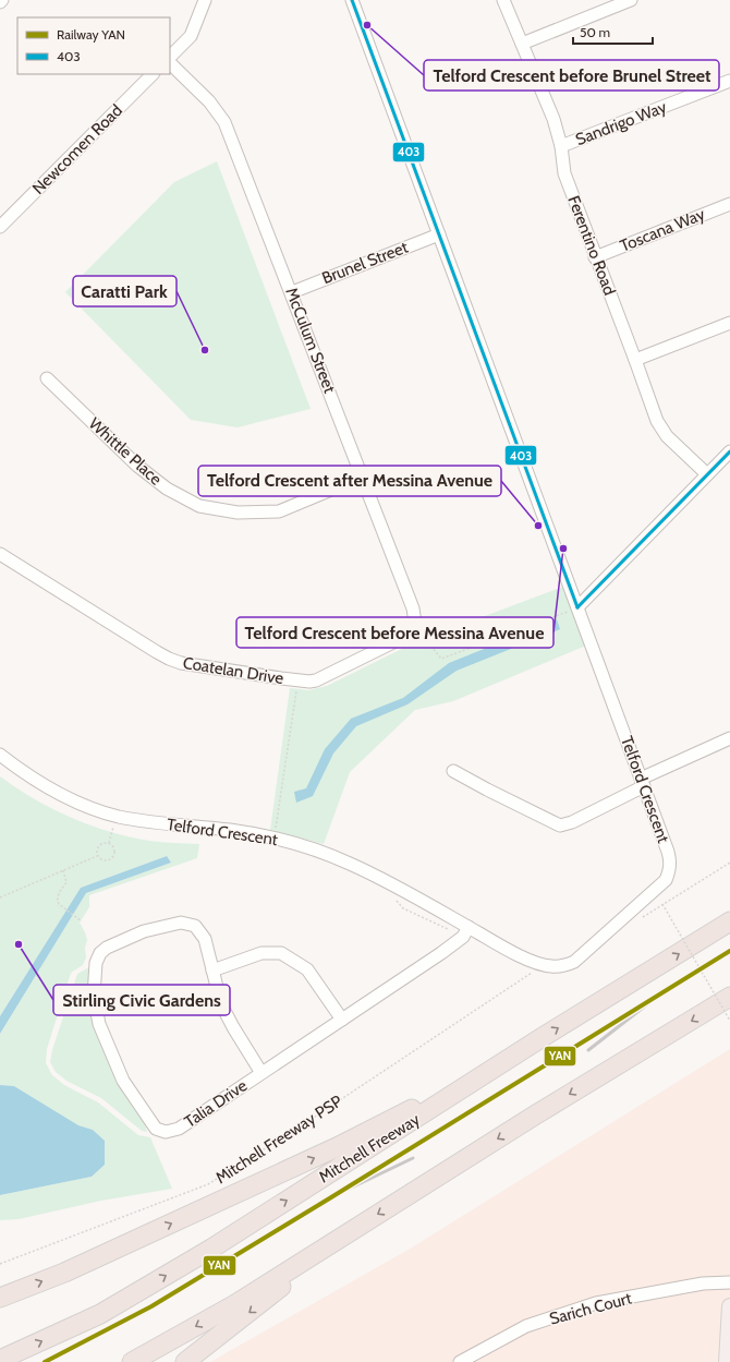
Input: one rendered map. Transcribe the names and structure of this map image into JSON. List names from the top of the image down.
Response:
{
  "streets": {
    "highway": ["Mitchell Freeway"],
    "street": [
      "Sandrigo Way",
      "Newcomen Road",
      "Toscana Way",
      "Ferentino Road",
      "Brunel Street",
      "McCulum Street",
      "Whittle Place",
      "Coatelan Drive",
      "Telford Crescent",
      "Talia Drive",
      "Sarich Court"
    ],
    "path": ["Mitchell Freeway PSP"]
  },
  "crossings": [
    ["Sandrigo Way", "Ferentino Road"],
    ["Toscana Way", "Ferentino Road"],
    ["Brunel Street", "McCulum Street"],
    ["Brunel Street", "Telford Crescent"],
    ["McCulum Street", "Whittle Place"],
    ["McCulum Street", "Coatelan Drive"],
    ["Telford Crescent", "Talia Drive"]
  ],
  "places": [
    "Telford Crescent before Brunel Street",
    "Caratti Park",
    "Telford Crescent after Messina Avenue",
    "Telford Crescent before Messina Avenue",
    "Stirling Civic Gardens"
  ],
  "lines": ["transit line 403", "rail line YAN"],
  "legend": ["Railway YAN", "403"],
  "scale_bar": "50 m"
}
